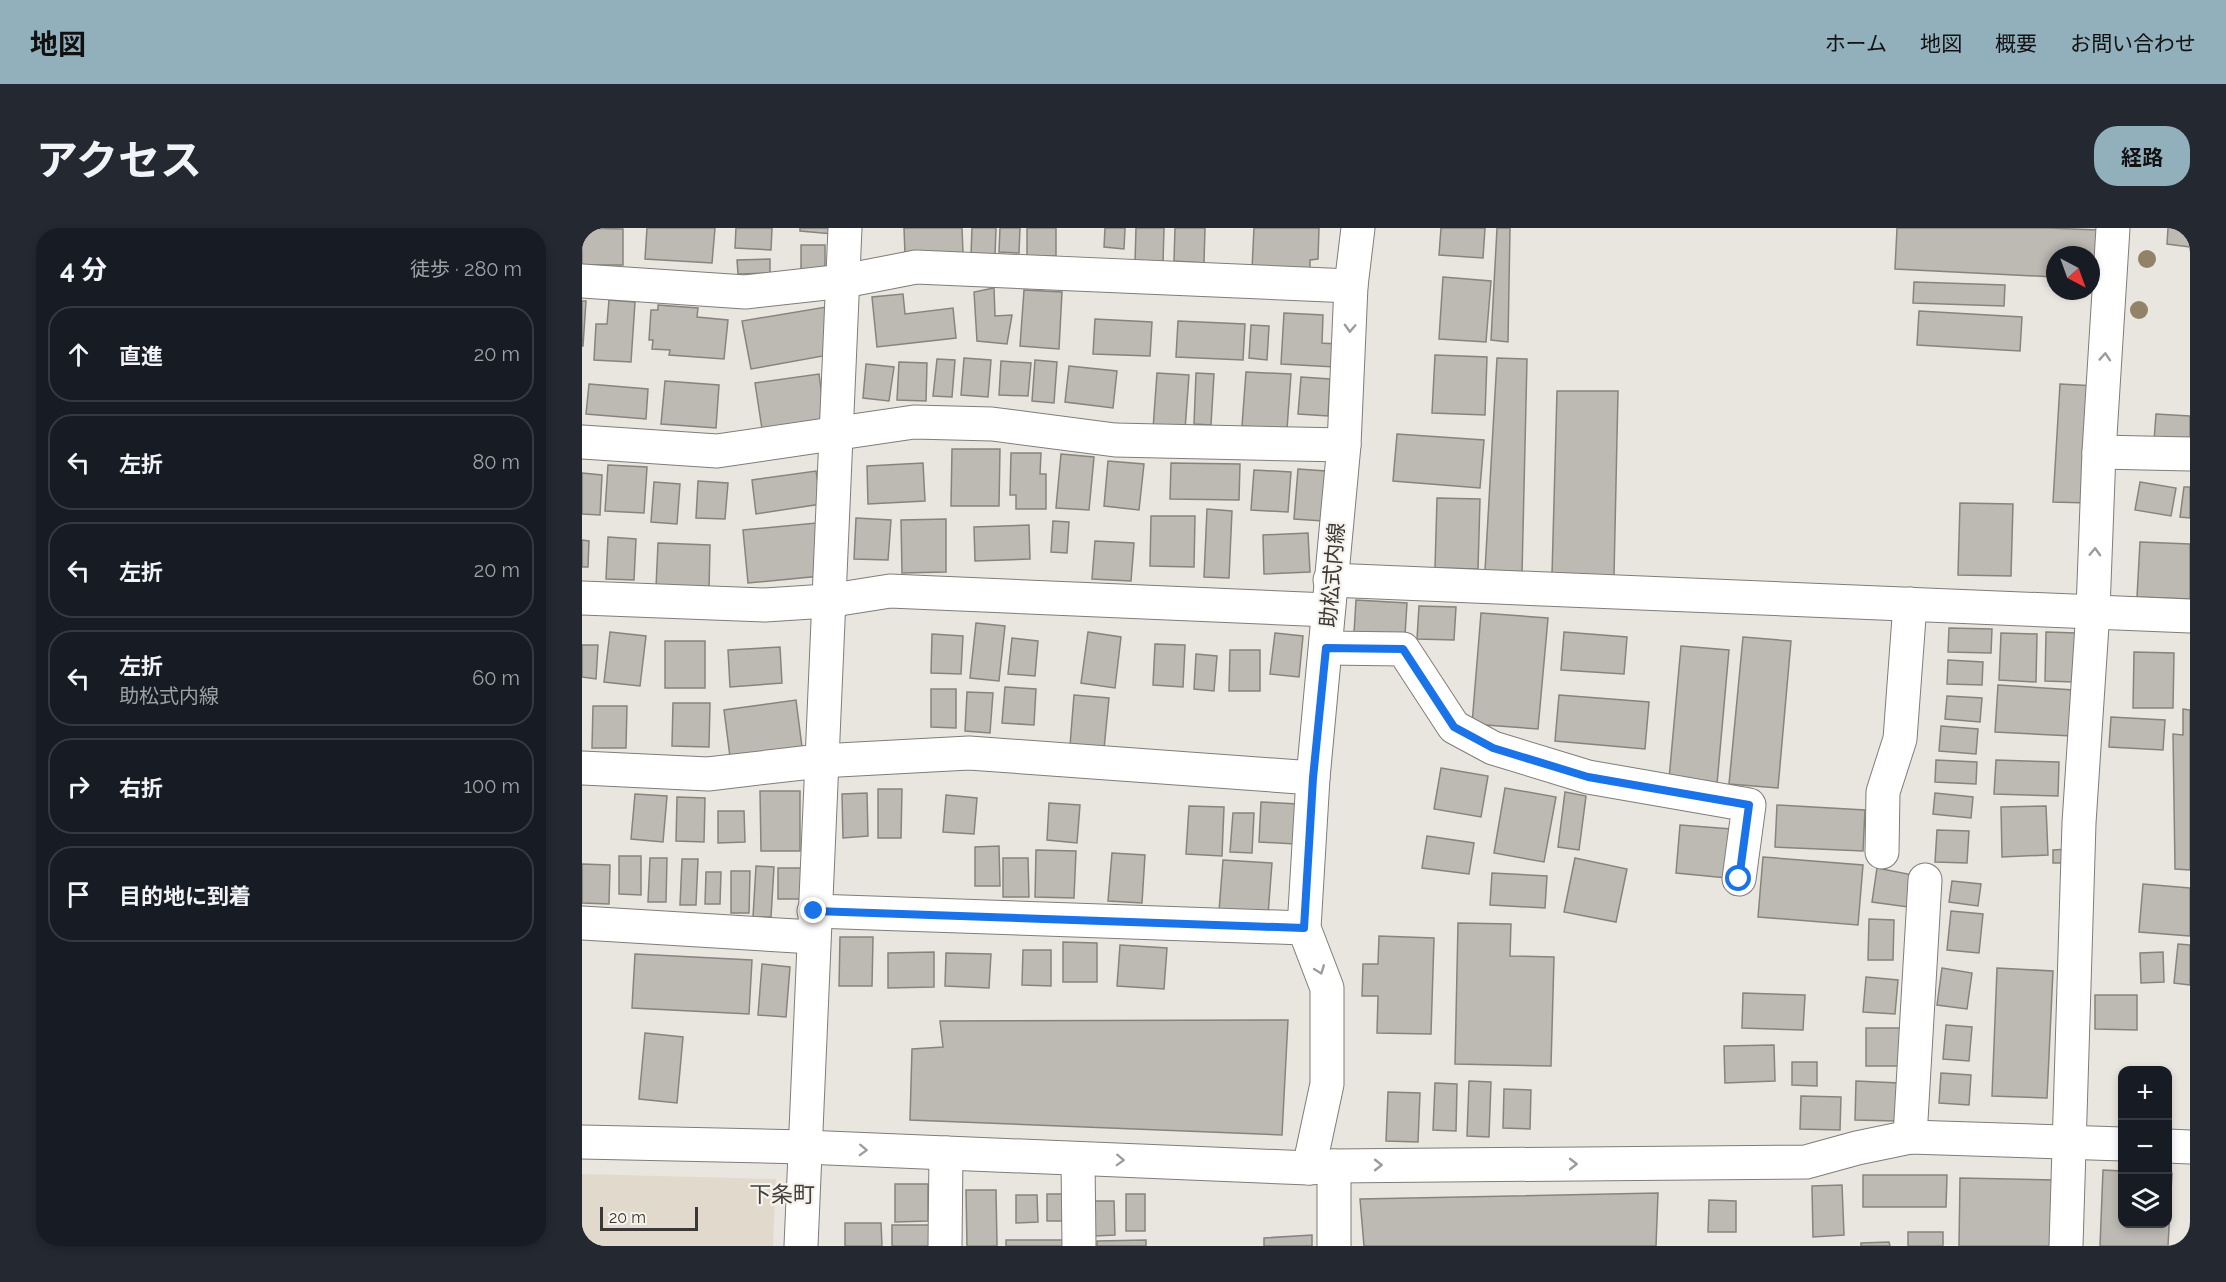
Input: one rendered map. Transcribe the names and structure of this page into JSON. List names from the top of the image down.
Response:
{
  "streets": {
    "street": ["助松式内線"]
  },
  "one_way": ["助松式内線"],
  "districts": ["下条町"],
  "scale_bar": "20 m",
  "north": "bottom right",
  "page": {
    "header": "地図",
    "nav": [
      "ホーム",
      "地図",
      "概要",
      "お問い合わせ"
    ],
    "title": "アクセス",
    "buttons": "経路",
    "heading": ["4 分", "徒歩 · 280 m"],
    "list": [
      ["直進", "20 m"],
      ["左折", "80 m"],
      ["左折", "20 m"],
      ["左折", "助松式内線", "60 m"],
      ["右折", "100 m"],
      "目的地に到着"
    ],
    "map_buttons": ["+", "−"],
    "scale": "20 m"
  }
}
